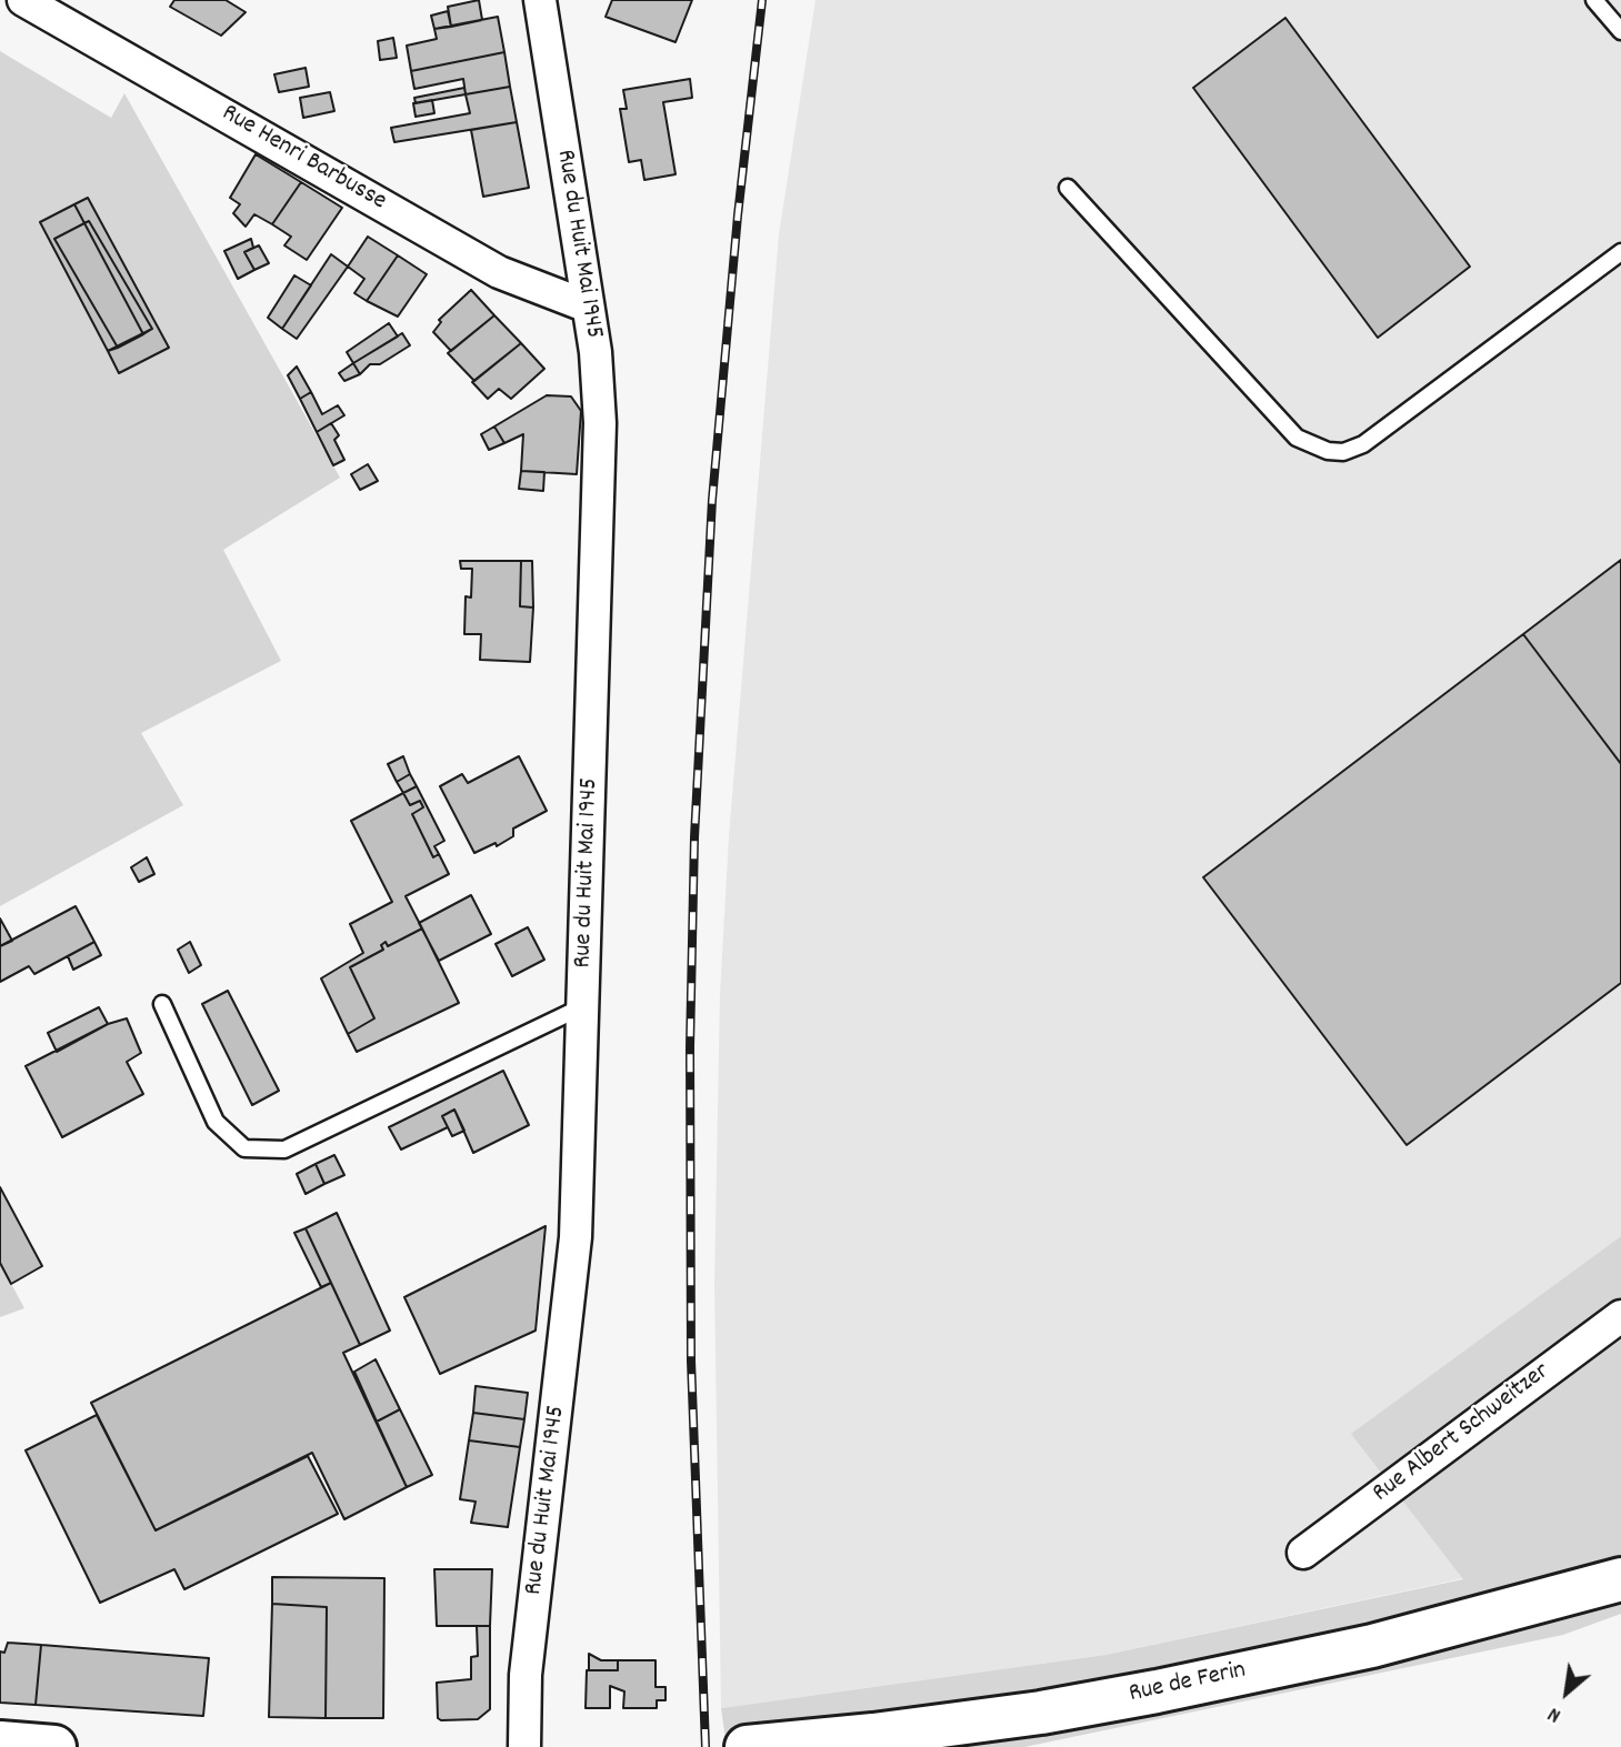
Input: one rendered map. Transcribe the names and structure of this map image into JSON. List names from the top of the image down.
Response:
{
  "streets": {
    "street": [
      "Rue Henri Barbusse",
      "Rue du Huit Mai 1945",
      "Rue Albert Schweitzer",
      "Rue de Ferin"
    ]
  },
  "crossings": [
    ["Rue Henri Barbusse", "Rue du Huit Mai 1945"]
  ],
  "north": "bottom left"
}
